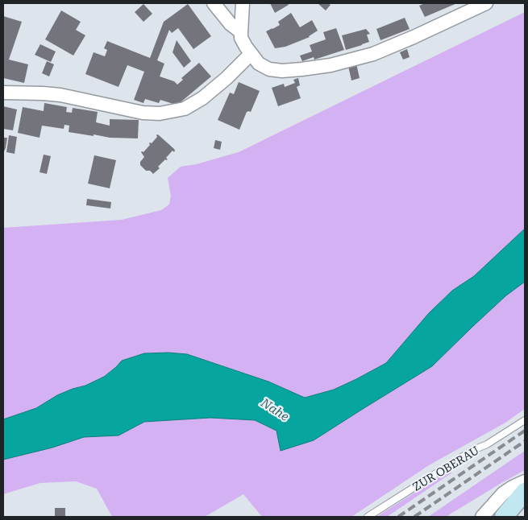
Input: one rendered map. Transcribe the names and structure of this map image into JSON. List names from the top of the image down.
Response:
{
  "streets": {
    "lane": ["ZUR OBERAU"]
  },
  "water": ["Nahe"]
}
